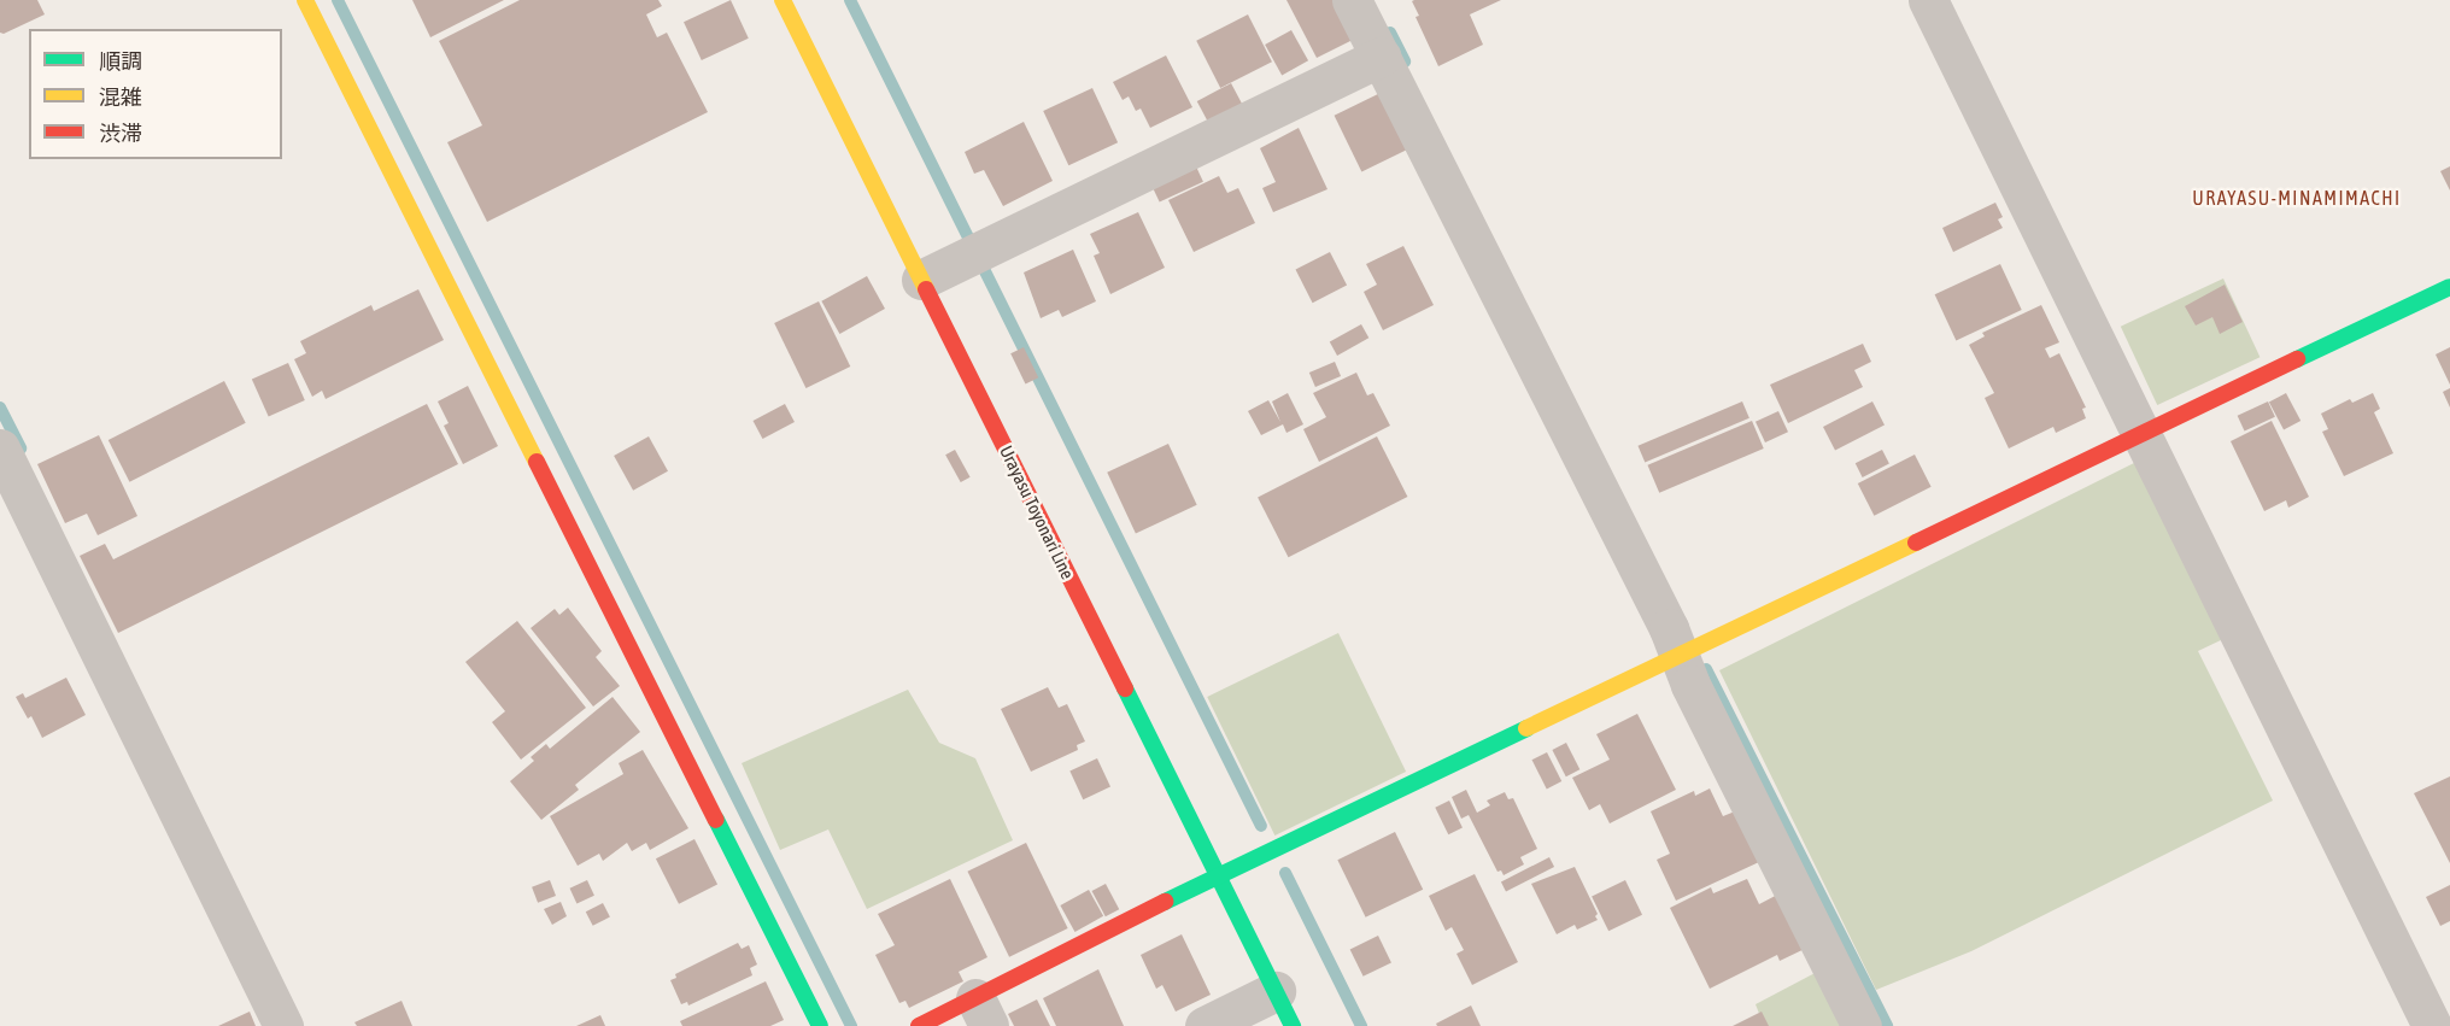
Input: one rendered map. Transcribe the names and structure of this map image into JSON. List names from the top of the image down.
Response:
{
  "streets": {
    "street": ["Urayasu Toyonari Line"]
  },
  "districts": ["URAYASU-MINAMIMACHI"],
  "legend": ["順調", "混雑", "渋滞"]
}
